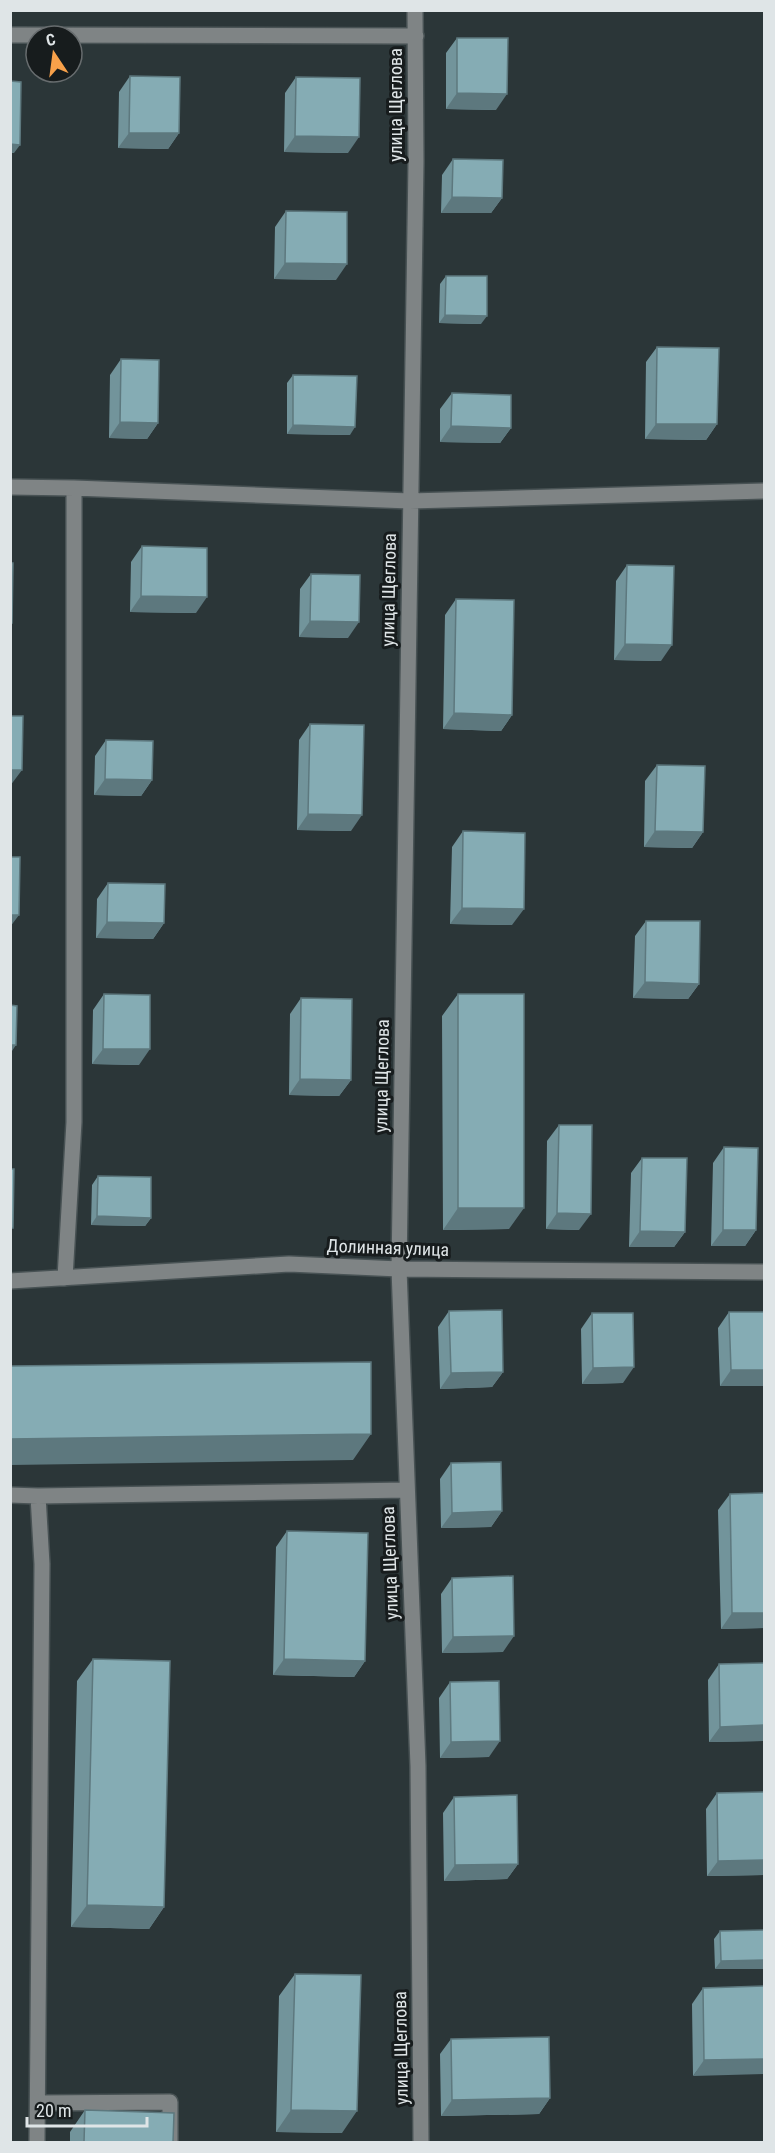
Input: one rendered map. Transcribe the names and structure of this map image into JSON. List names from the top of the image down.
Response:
{
  "streets": {
    "street": ["улица Щеглова", "Долинная улица"]
  },
  "crossings": [
    ["улица Щеглова", "Долинная улица"]
  ],
  "scale_bar": "20 m",
  "north": "top"
}
